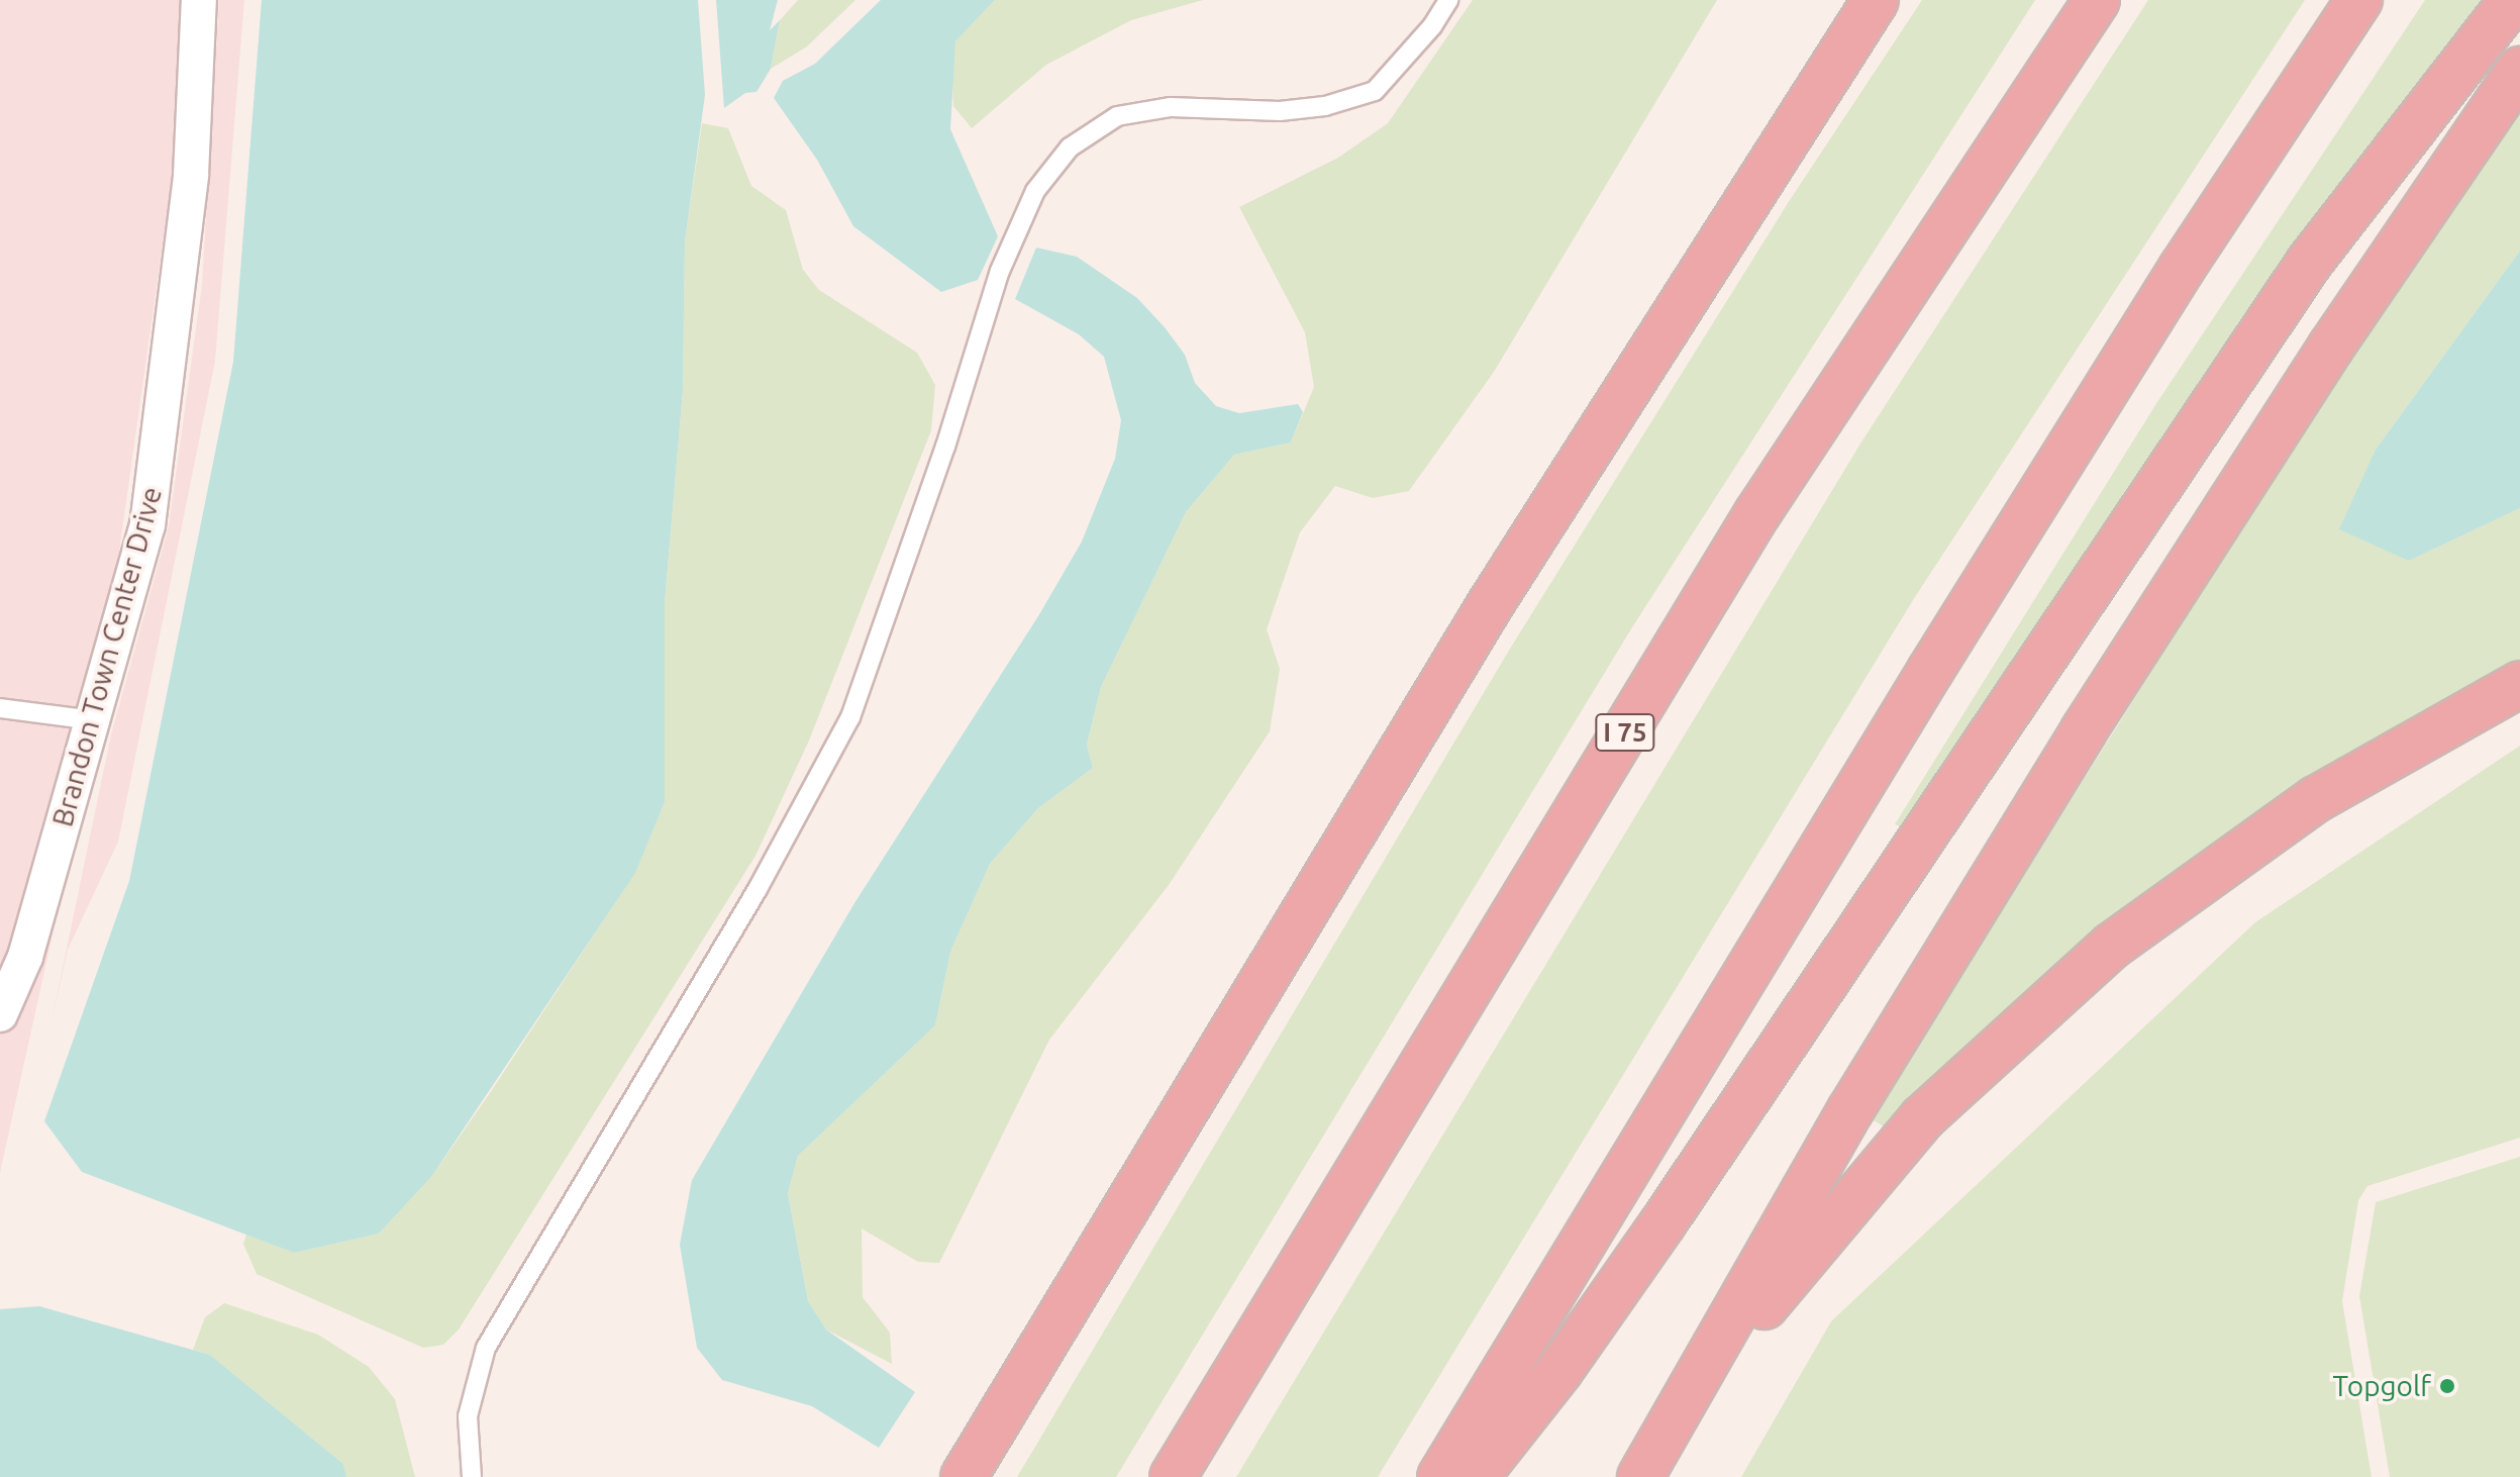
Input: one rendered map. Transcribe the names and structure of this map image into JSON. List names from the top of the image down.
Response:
{
  "streets": {
    "highway": ["I 75"],
    "street": ["Brandon Town Center Drive"]
  },
  "places": ["Topgolf"]
}
